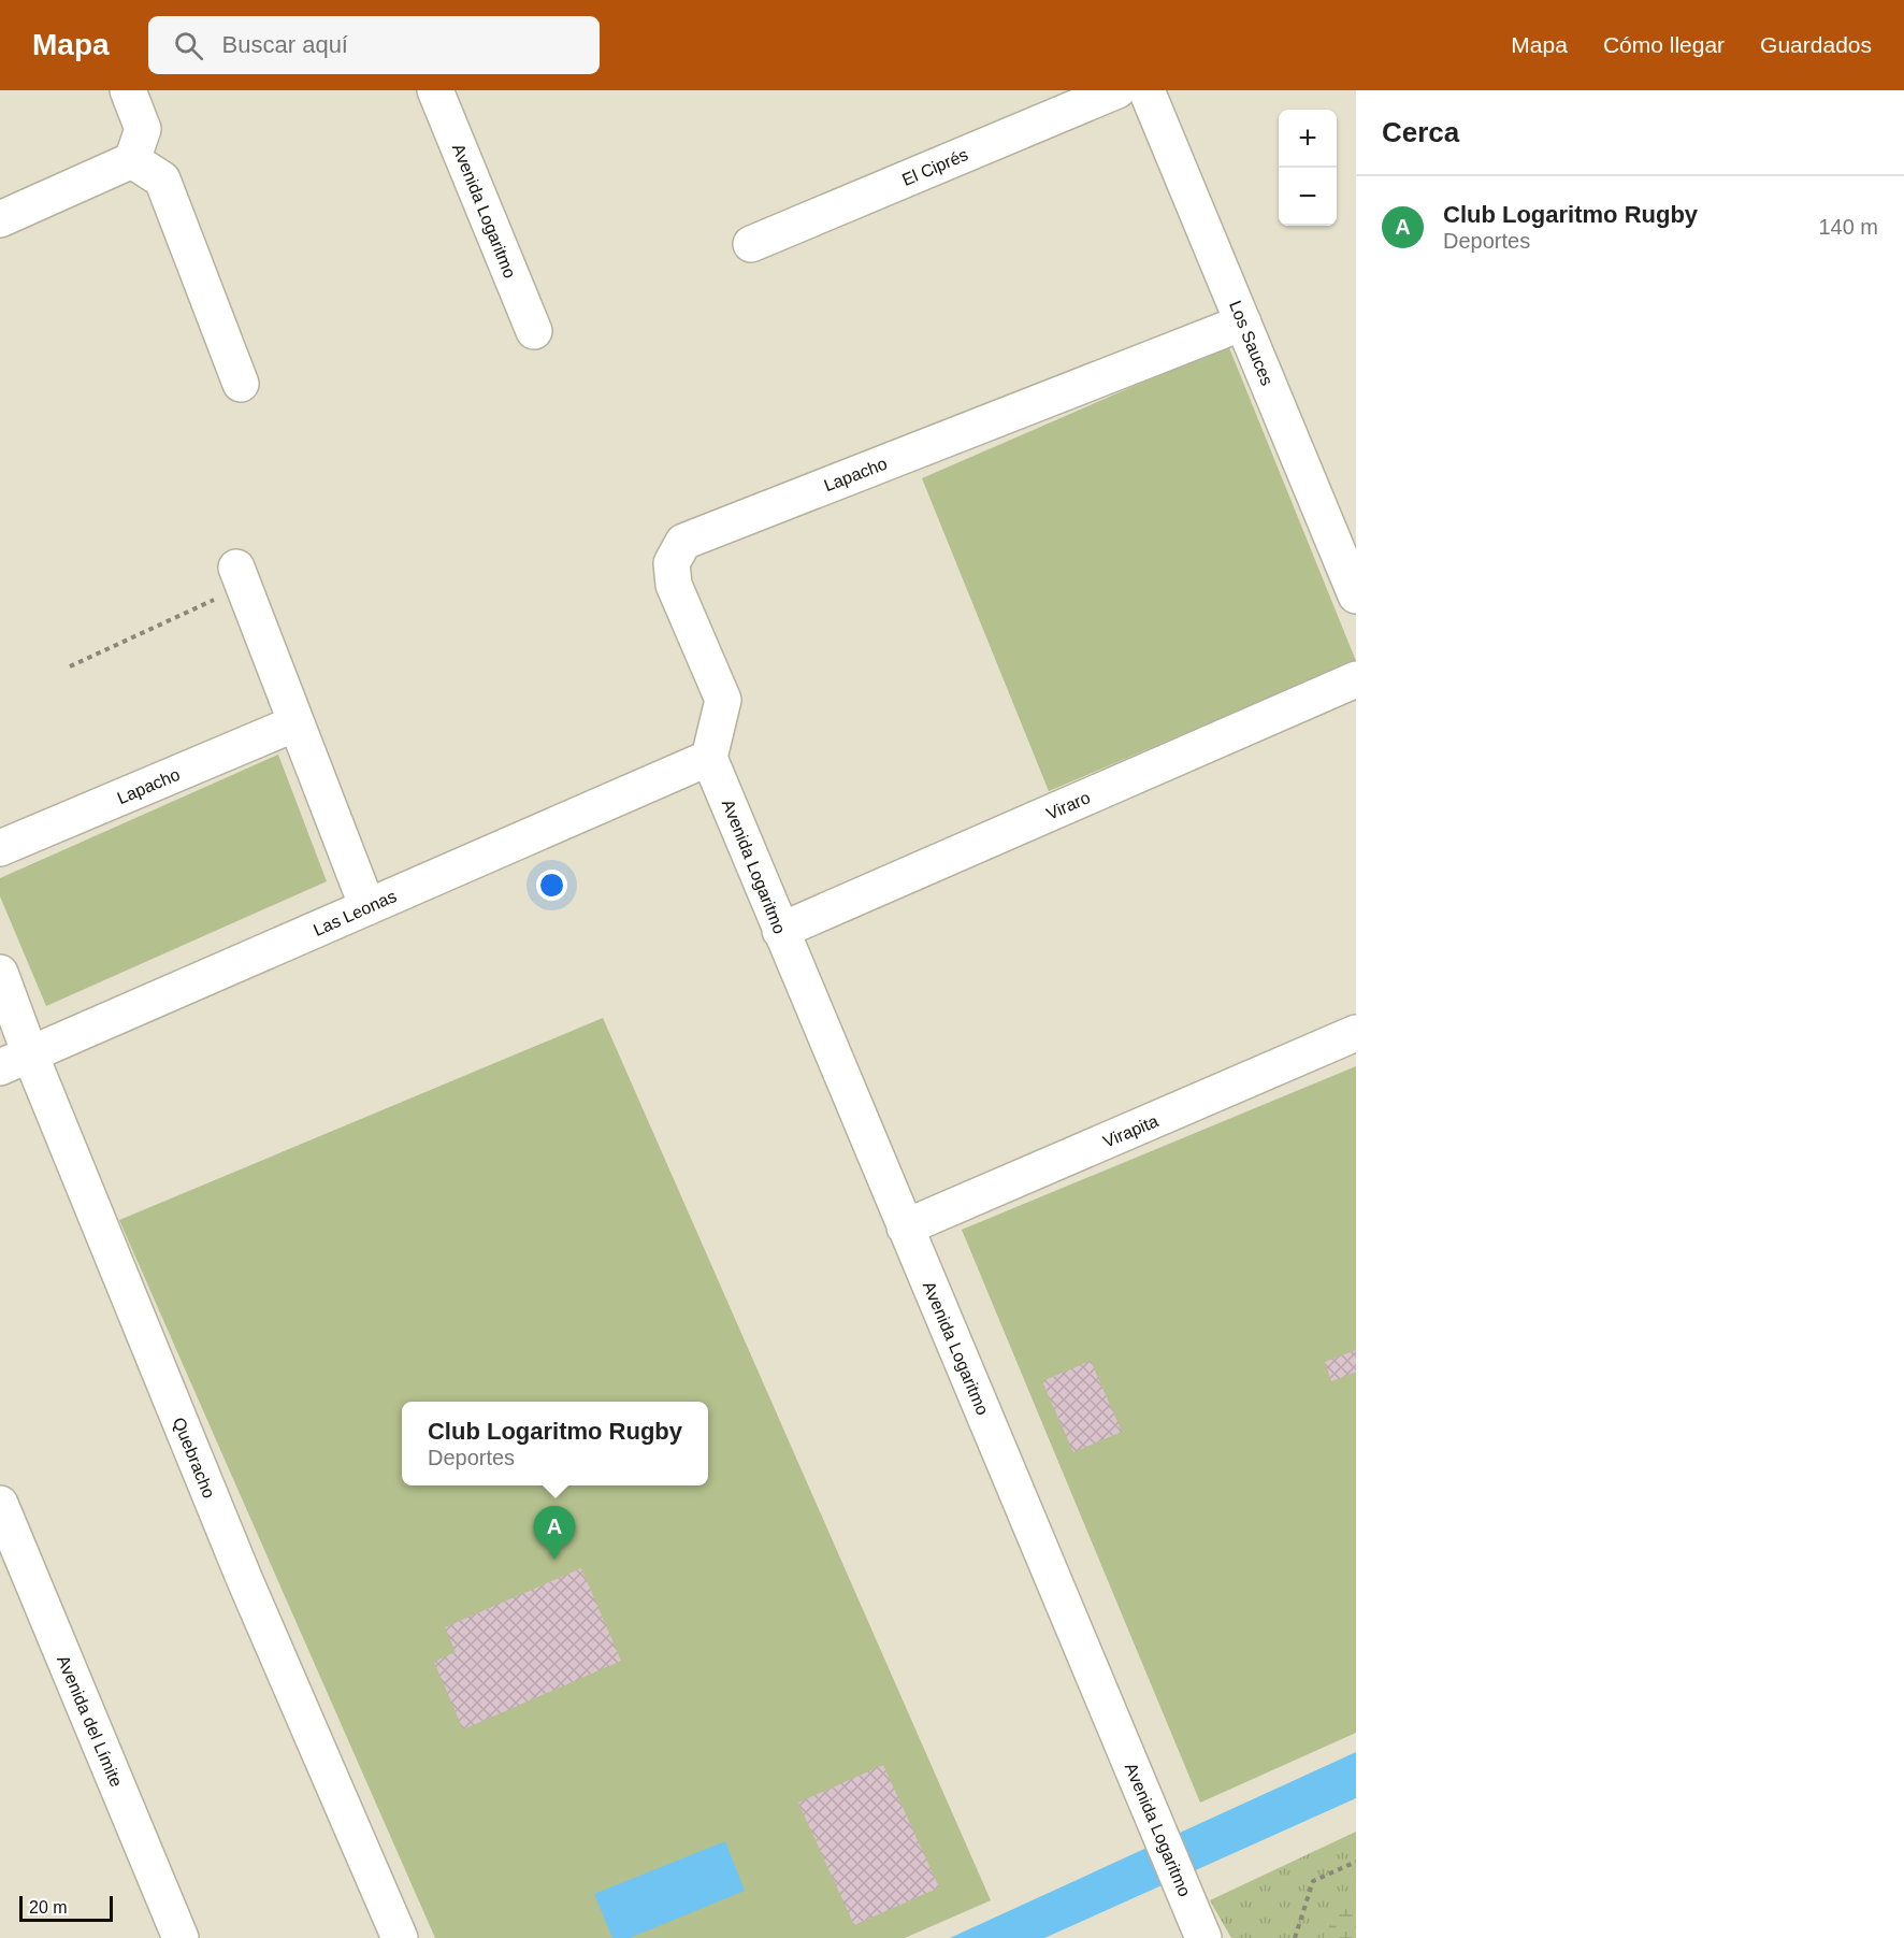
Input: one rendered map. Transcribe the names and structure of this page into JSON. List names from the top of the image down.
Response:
{
  "streets": {
    "street": [
      "El Ciprés",
      "Avenida Logaritmo",
      "Los Sauces",
      "Lapacho",
      "Viraro",
      "Las Leonas",
      "Virapita",
      "Quebracho",
      "Avenida del Límite"
    ]
  },
  "crossings": [
    ["Avenida Logaritmo", "Lapacho"],
    ["Avenida Logaritmo", "Viraro"],
    ["Avenida Logaritmo", "Las Leonas"],
    ["Avenida Logaritmo", "Virapita"],
    ["Los Sauces", "Lapacho"],
    ["Lapacho", "Las Leonas"],
    ["Las Leonas", "Quebracho"]
  ],
  "scale_bar": "20 m",
  "page": {
    "header": "Mapa",
    "search": "Buscar aquí",
    "nav": ["Mapa", "Cómo llegar", "Guardados"],
    "heading": "Cerca",
    "map_buttons": ["+", "−"],
    "list": [
      {
        "mark": "A",
        "name": "Club Logaritmo Rugby",
        "note": "Deportes",
        "value": "140 m"
      }
    ],
    "popup": ["Club Logaritmo Rugby", "Deportes"],
    "pins": "A",
    "scale": "20 m"
  }
}
